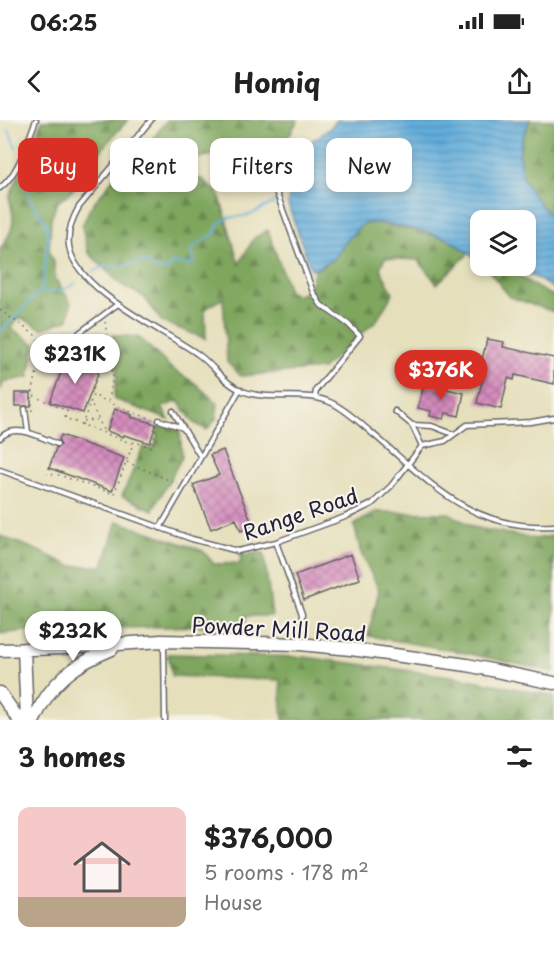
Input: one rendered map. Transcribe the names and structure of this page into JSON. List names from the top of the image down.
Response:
{
  "streets": {
    "main road": ["Powder Mill Road"],
    "lane": ["Range Road"]
  },
  "page": {
    "status": "06:25",
    "header": "Homiq",
    "chip": [
      "Buy",
      "Rent",
      "Filters",
      "New"
    ],
    "price": ["$231K", "$376K", "$232K"],
    "heading": "3 homes",
    "list": [
      {
        "name": "$376,000",
        "note": "5 rooms · 178 m² · House"
      }
    ]
  }
}
